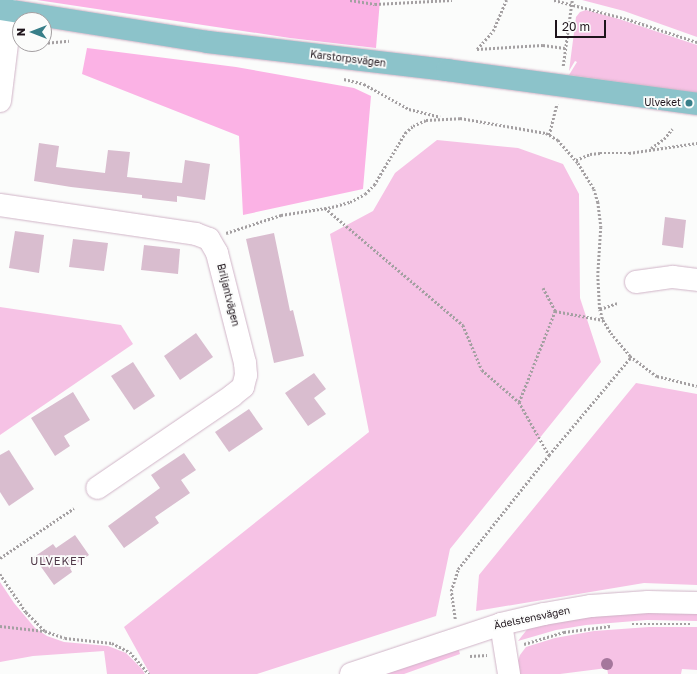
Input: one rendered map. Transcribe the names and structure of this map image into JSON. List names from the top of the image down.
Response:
{
  "streets": {
    "main road": ["Karstorpsvägen"],
    "street": ["Briljantvägen", "Ädelstensvägen"]
  },
  "districts": ["ULVEKET"],
  "places": ["Ulveket"],
  "scale_bar": "20 m",
  "north": "left"
}
